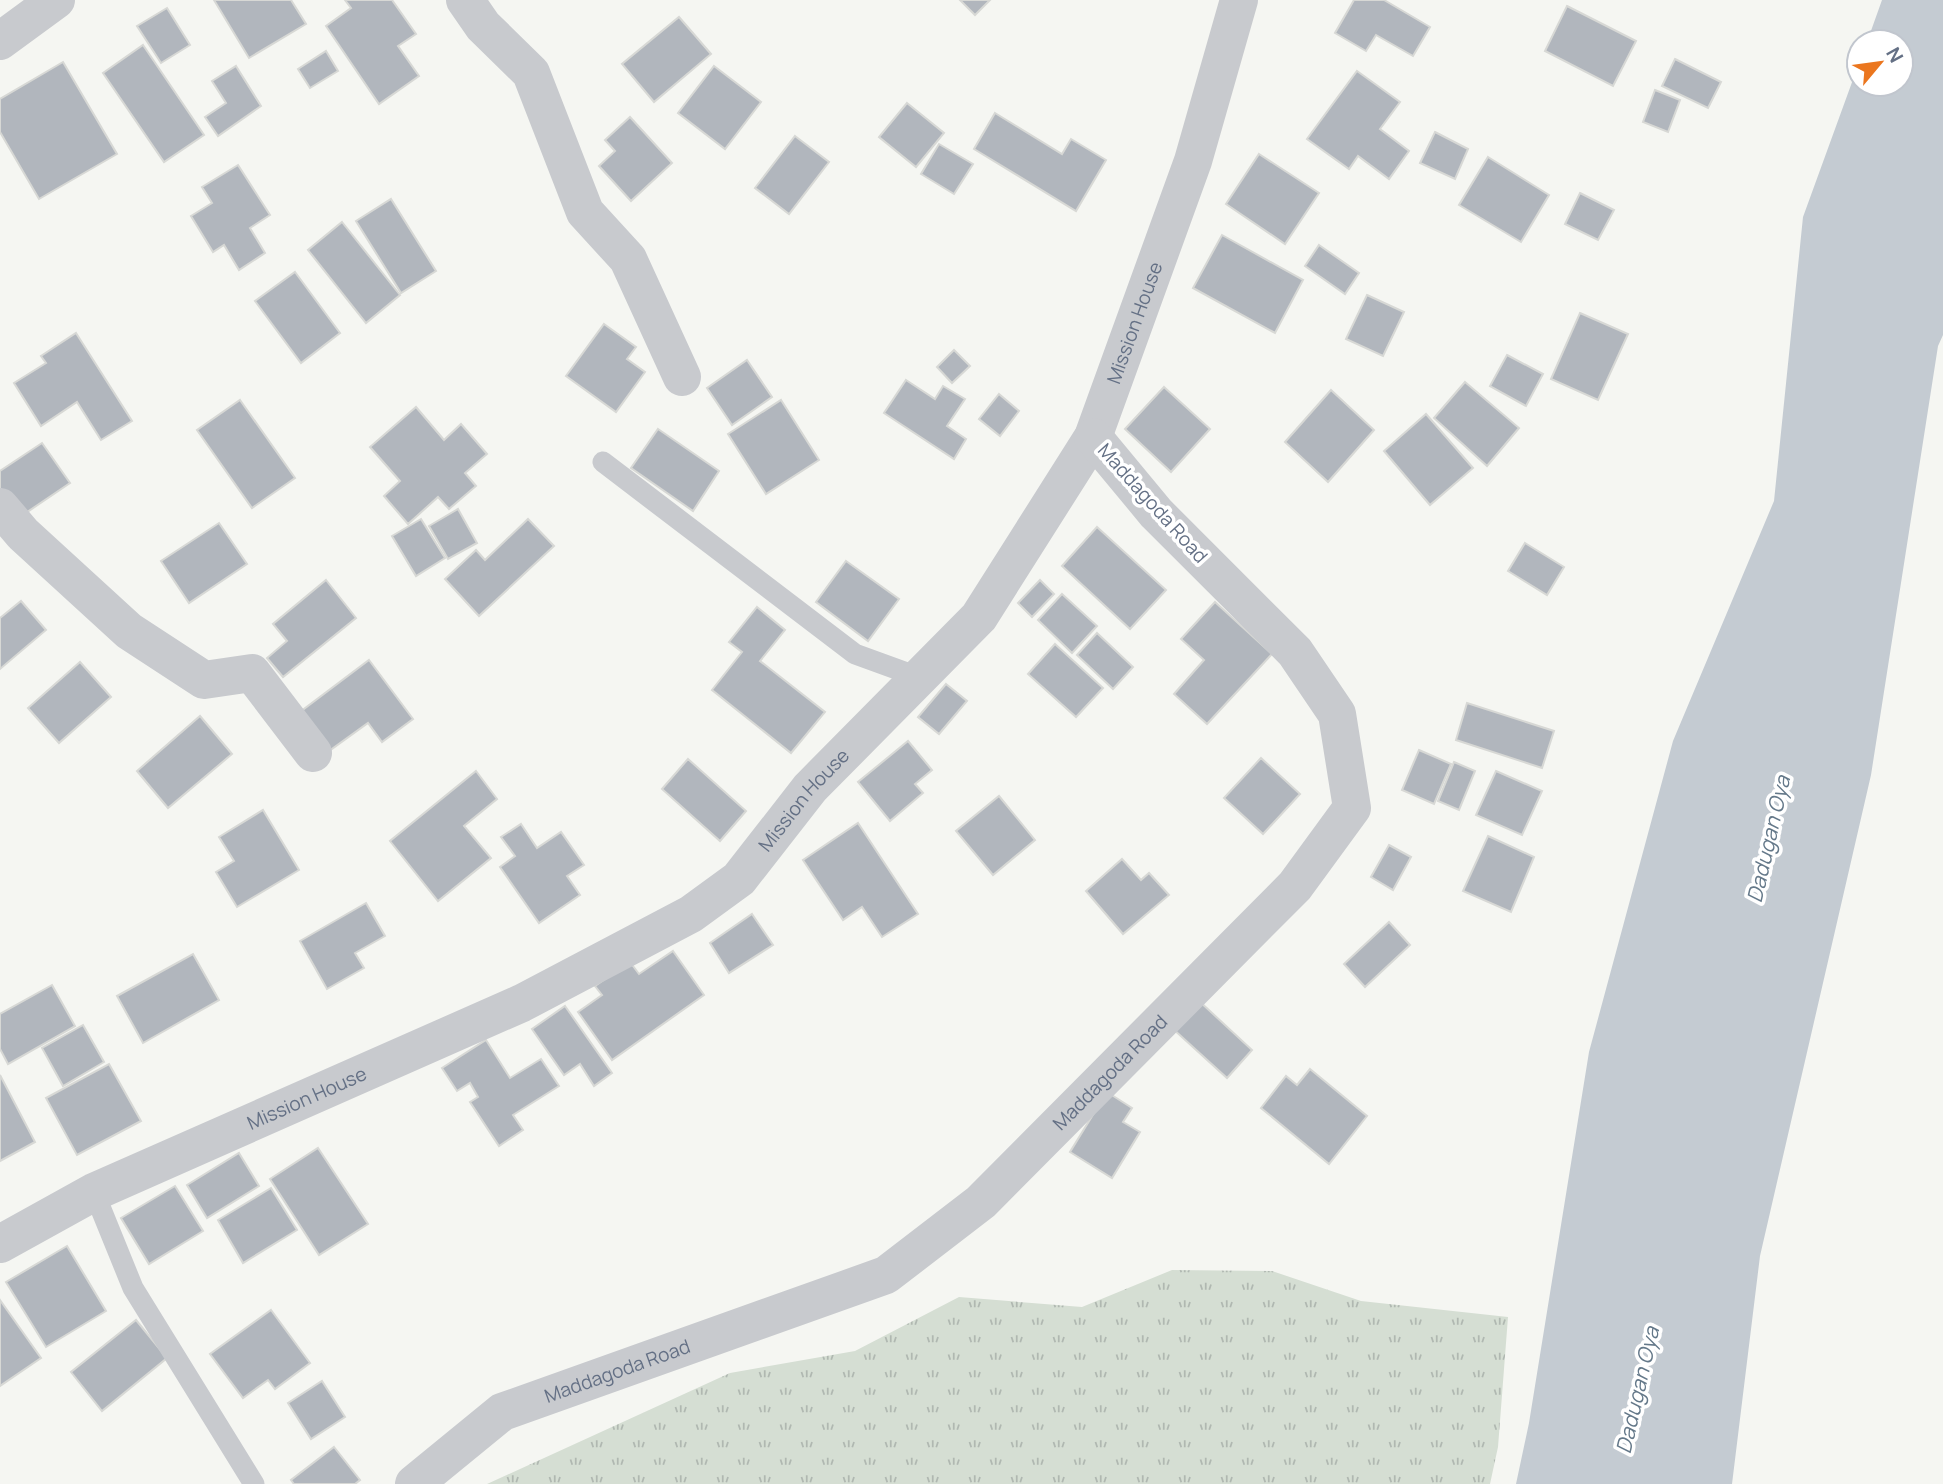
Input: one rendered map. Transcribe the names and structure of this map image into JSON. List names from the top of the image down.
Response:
{
  "streets": {
    "street": ["Mission House", "Maddagoda Road"]
  },
  "crossings": [
    ["Mission House", "Maddagoda Road"]
  ],
  "water": ["Dadugan Oya"],
  "north": "top right"
}
